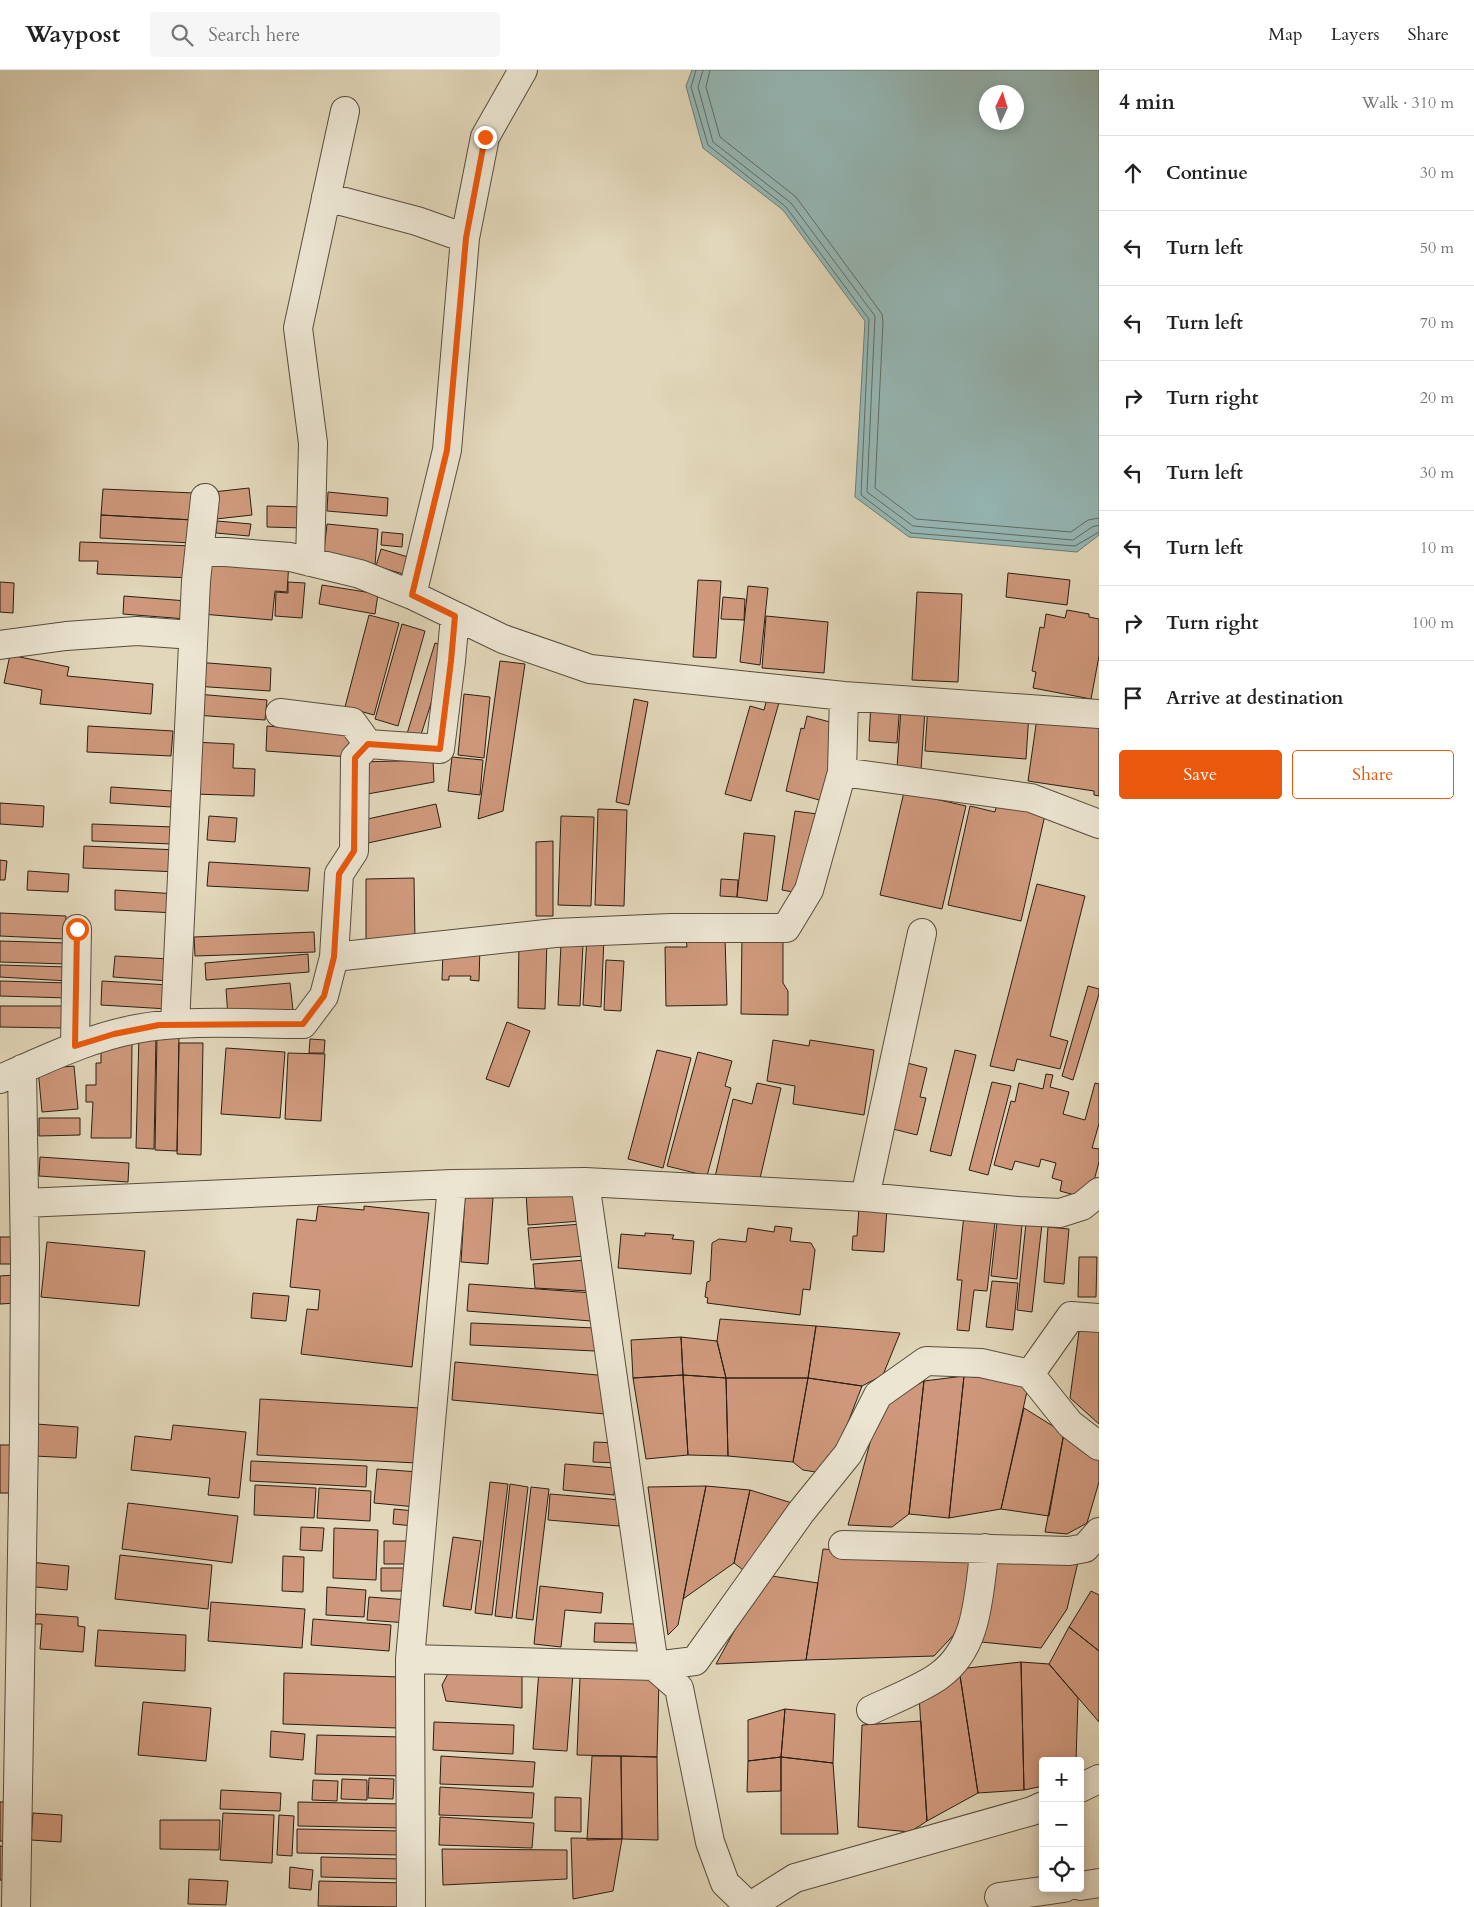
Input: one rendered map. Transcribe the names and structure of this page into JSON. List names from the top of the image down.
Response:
{
  "north": "top",
  "page": {
    "header": "Waypost",
    "search": "Search here",
    "nav": ["Map", "Layers", "Share"],
    "heading": ["4 min", "Walk · 310 m"],
    "list": [
      ["Continue", "30 m"],
      ["Turn left", "50 m"],
      ["Turn left", "70 m"],
      ["Turn right", "20 m"],
      ["Turn left", "30 m"],
      ["Turn left", "10 m"],
      ["Turn right", "100 m"],
      "Arrive at destination"
    ],
    "buttons": ["Save", "Share"],
    "map_buttons": ["+", "−"]
  }
}
